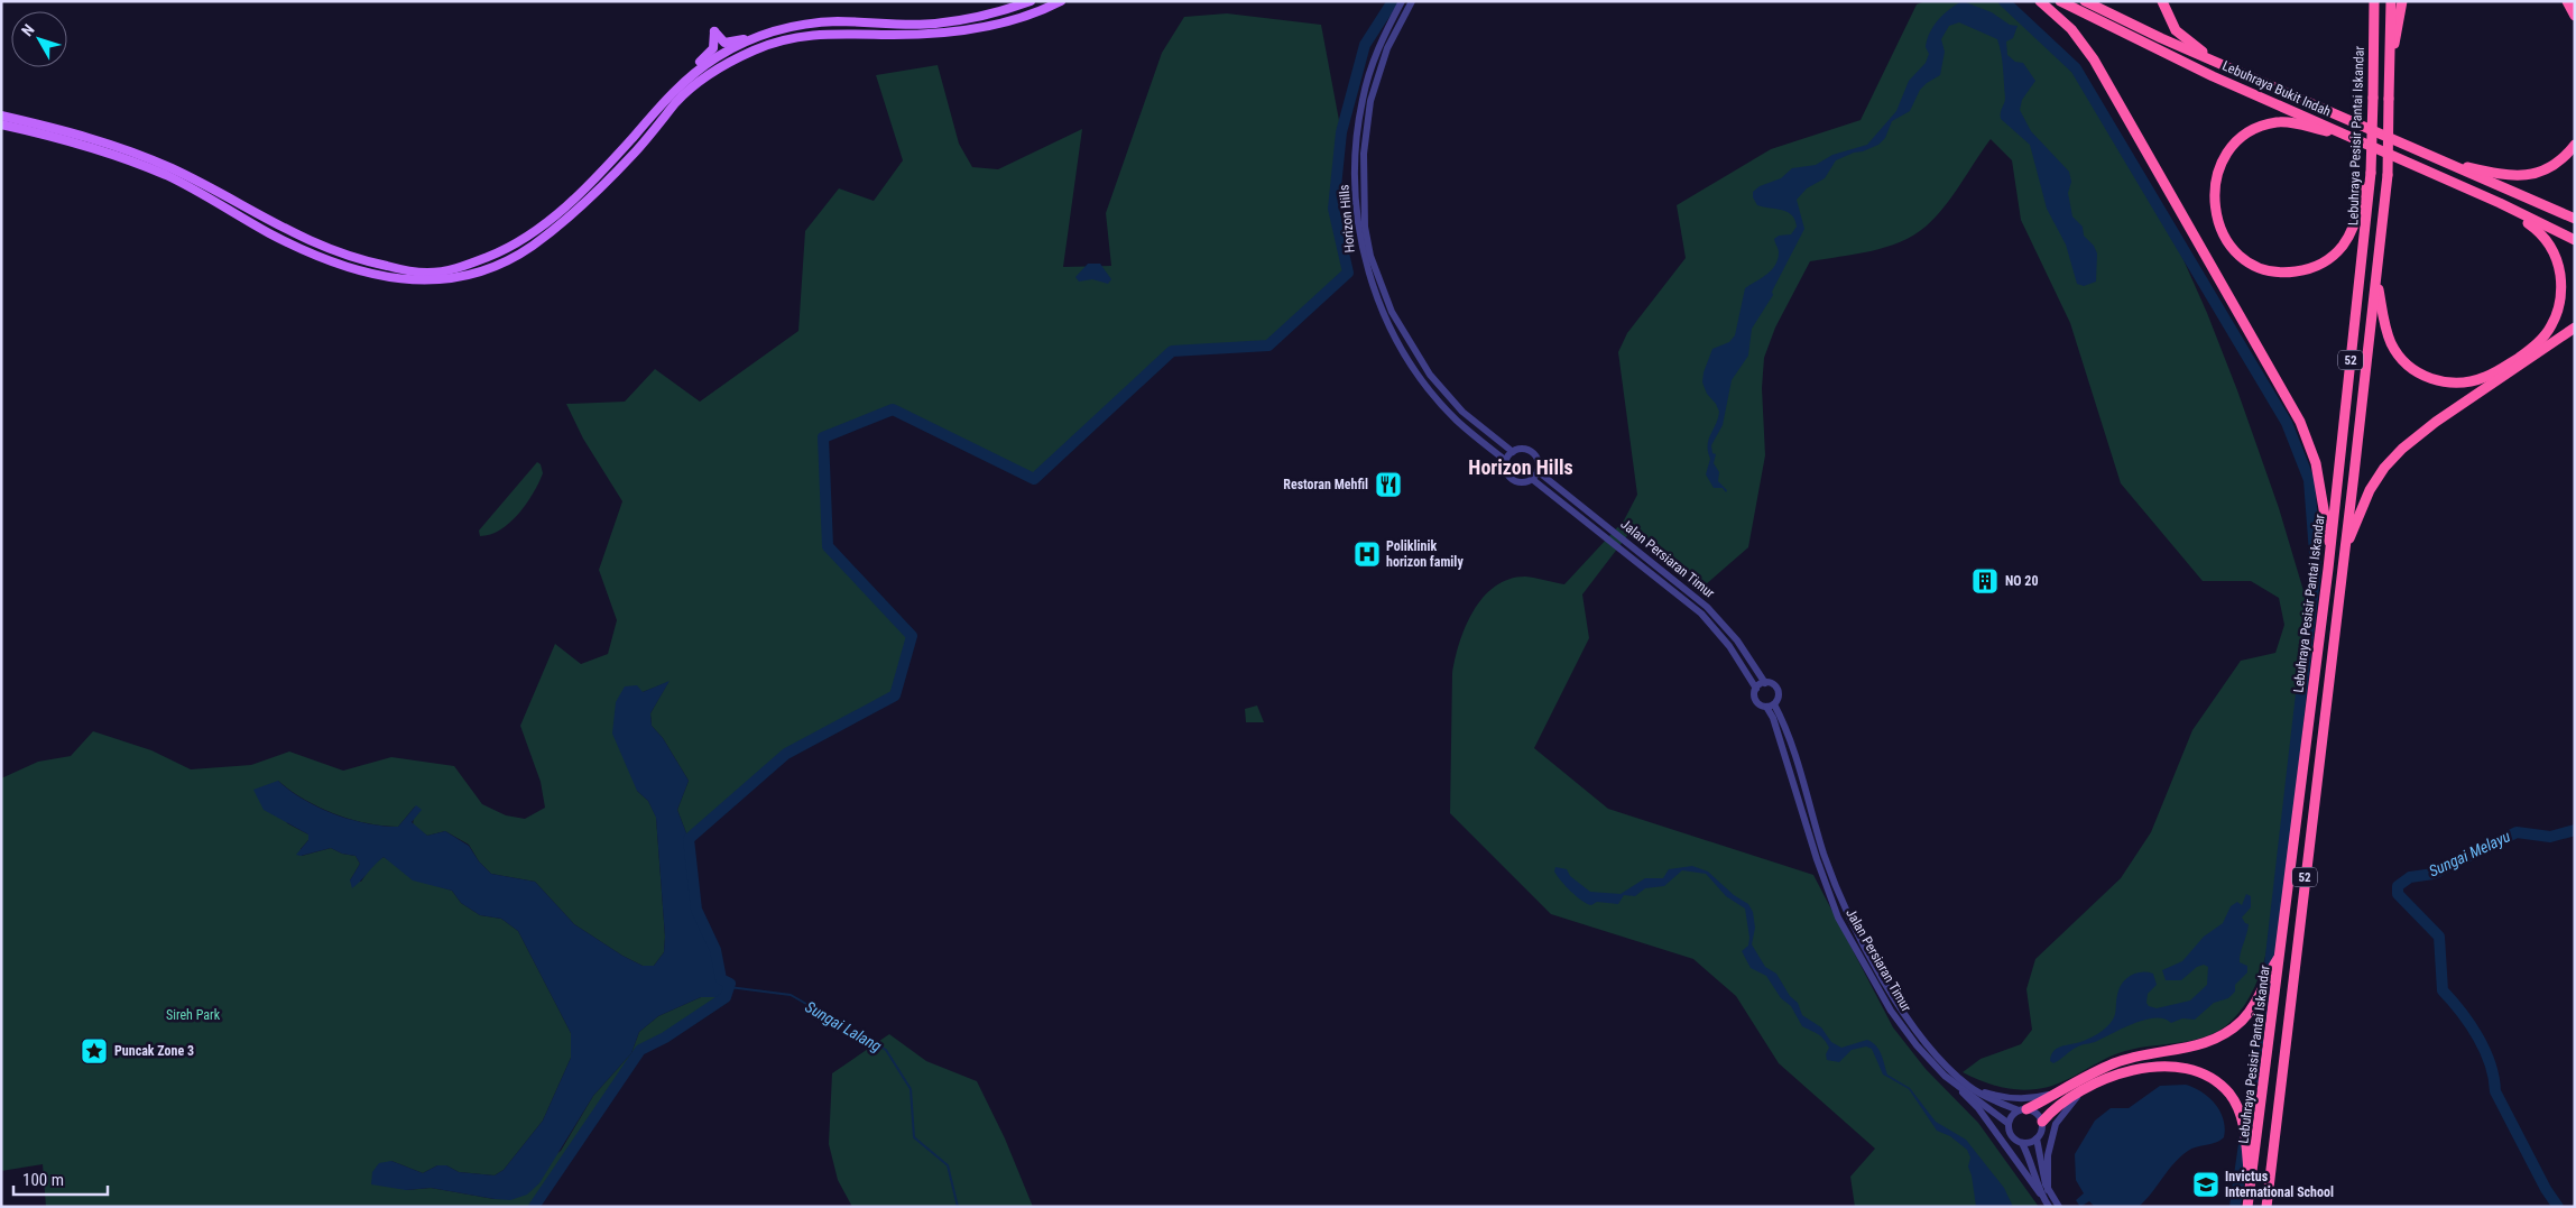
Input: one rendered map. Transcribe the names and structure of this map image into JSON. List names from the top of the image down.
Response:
{
  "streets": {
    "highway": ["Lebuhraya Bukit Indah", "Lebuhraya Pesisir Pantai Iskandar", "52"],
    "street": ["Horizon Hills", "Jalan Persiaran Timur"]
  },
  "crossings": [
    ["Horizon Hills", "Jalan Persiaran Timur"]
  ],
  "districts": ["Horizon Hills"],
  "water": ["Sungai Melayu", "Sungai Lalang"],
  "parks": ["Sireh Park"],
  "places": {
    "restaurant": ["Restoran Mehfil"],
    "hospital": ["Poliklinik horizon family"],
    "building": ["NO 20"],
    "place": ["Puncak Zone 3"],
    "school or university": ["Invictus International School"]
  },
  "scale_bar": "100 m",
  "north": "top left"
}
